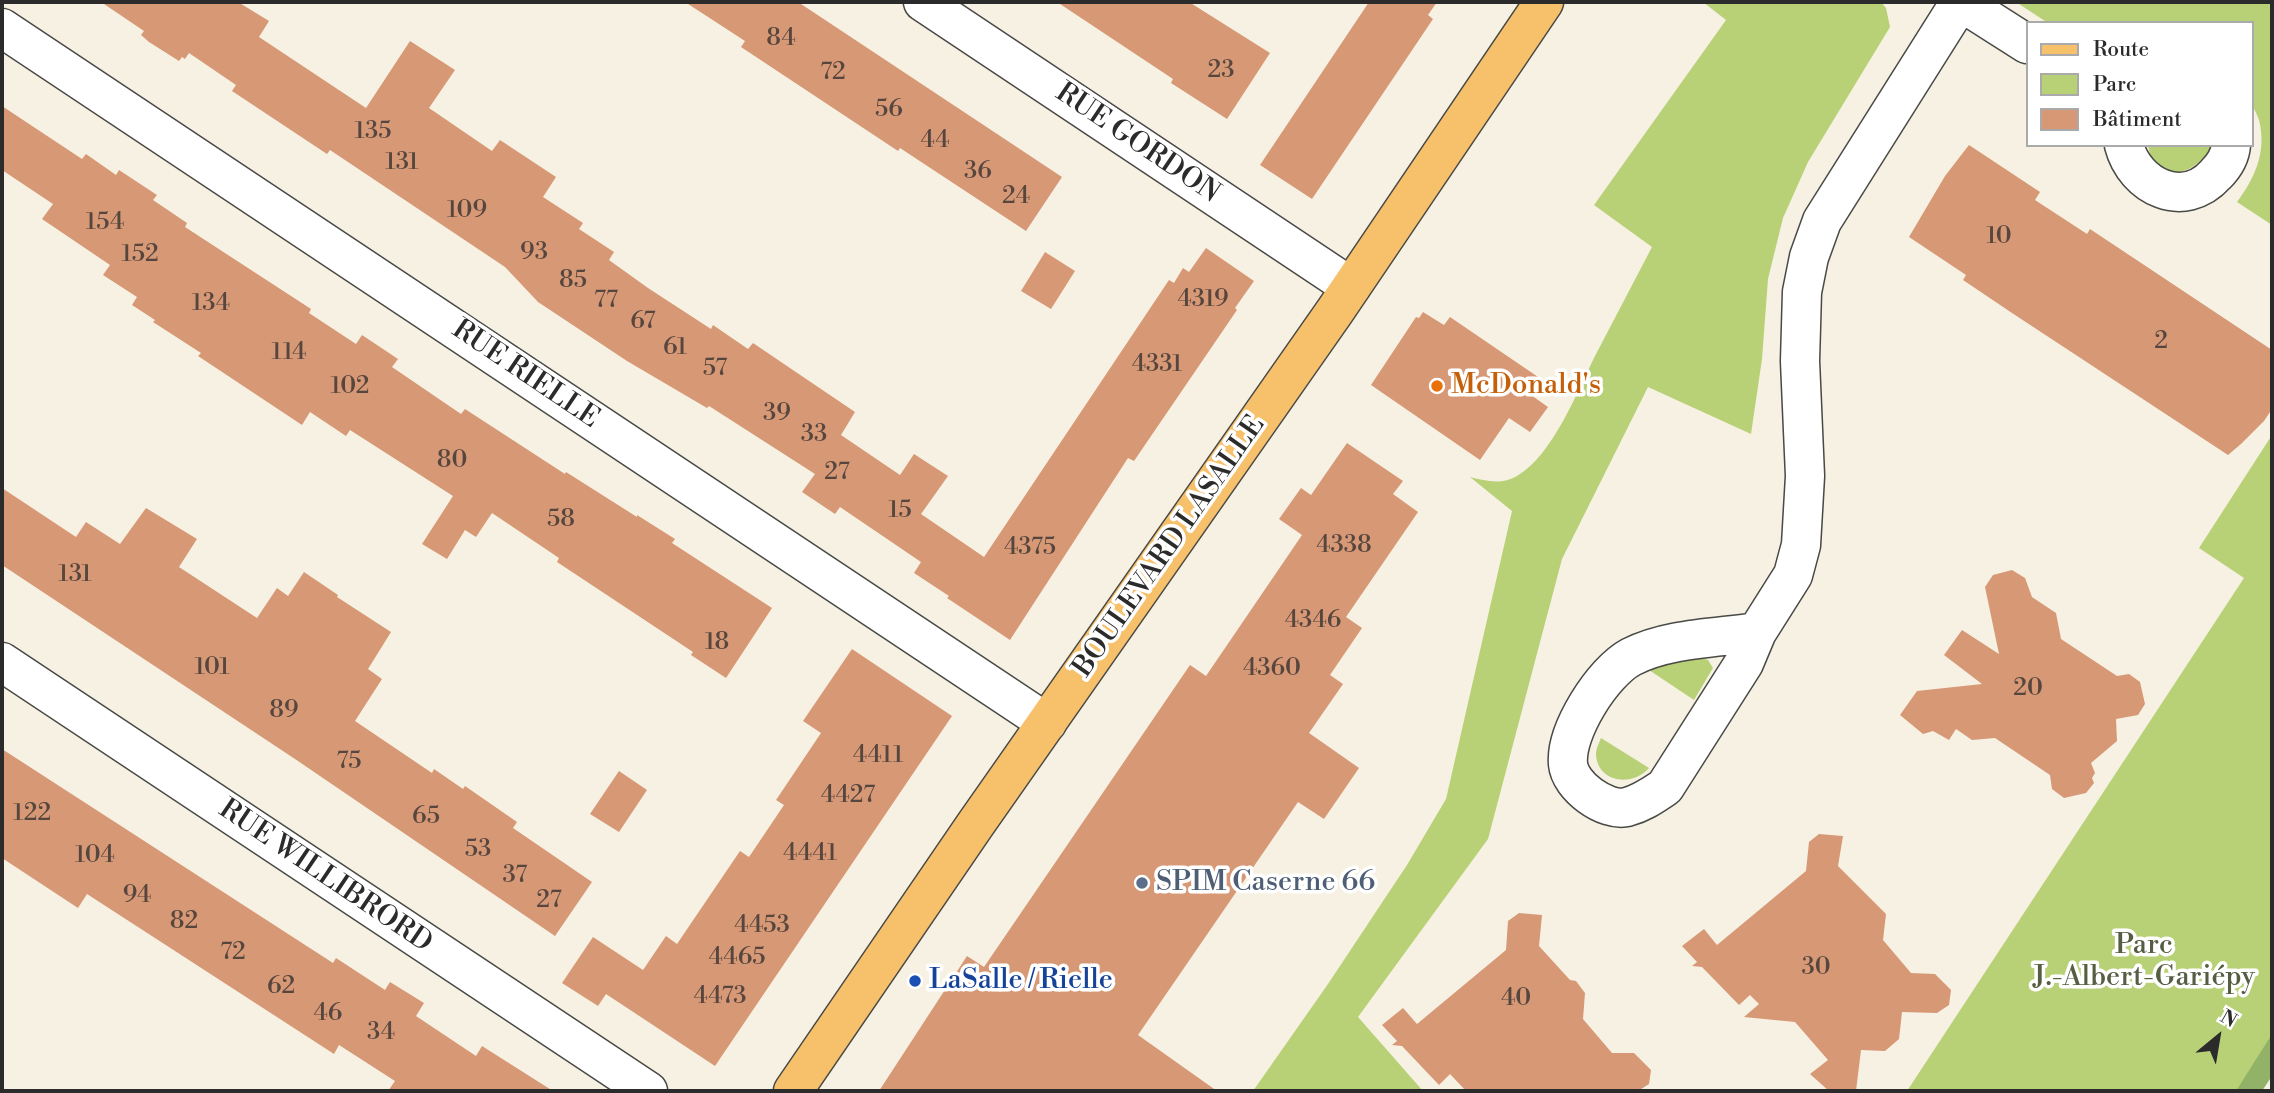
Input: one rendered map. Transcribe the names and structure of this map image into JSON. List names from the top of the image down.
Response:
{
  "streets": {
    "main road": ["BOULEVARD LASALLE"],
    "street": ["RUE GORDON", "RUE RIELLE", "RUE WILLIBRORD"]
  },
  "crossings": [
    ["RUE GORDON", "BOULEVARD LASALLE"],
    ["RUE RIELLE", "BOULEVARD LASALLE"]
  ],
  "parks": ["Parc J.-Albert-Gariépy"],
  "places": ["McDonald's", "SPIM Caserne 66", "LaSalle / Rielle"],
  "house_numbers": [
    "84",
    "23",
    "72",
    "56",
    "135",
    "44",
    "131",
    "36",
    "24",
    "109",
    "154",
    "10",
    "93",
    "152",
    "85",
    "4319",
    "77",
    "134",
    "67",
    "2",
    "61",
    "114",
    "4331",
    "57",
    "102",
    "39",
    "33",
    "80",
    "27",
    "15",
    "58",
    "4338",
    "4375",
    "131",
    "4346",
    "18",
    "101",
    "4360",
    "20",
    "89",
    "4411",
    "75",
    "4427",
    "122",
    "65",
    "53",
    "4441",
    "104",
    "37",
    "94",
    "27",
    "82",
    "4453",
    "72",
    "4465",
    "30",
    "62",
    "4473",
    "40",
    "46",
    "34"
  ],
  "legend": ["Route", "Parc", "Bâtiment"],
  "north": "top right"
}
